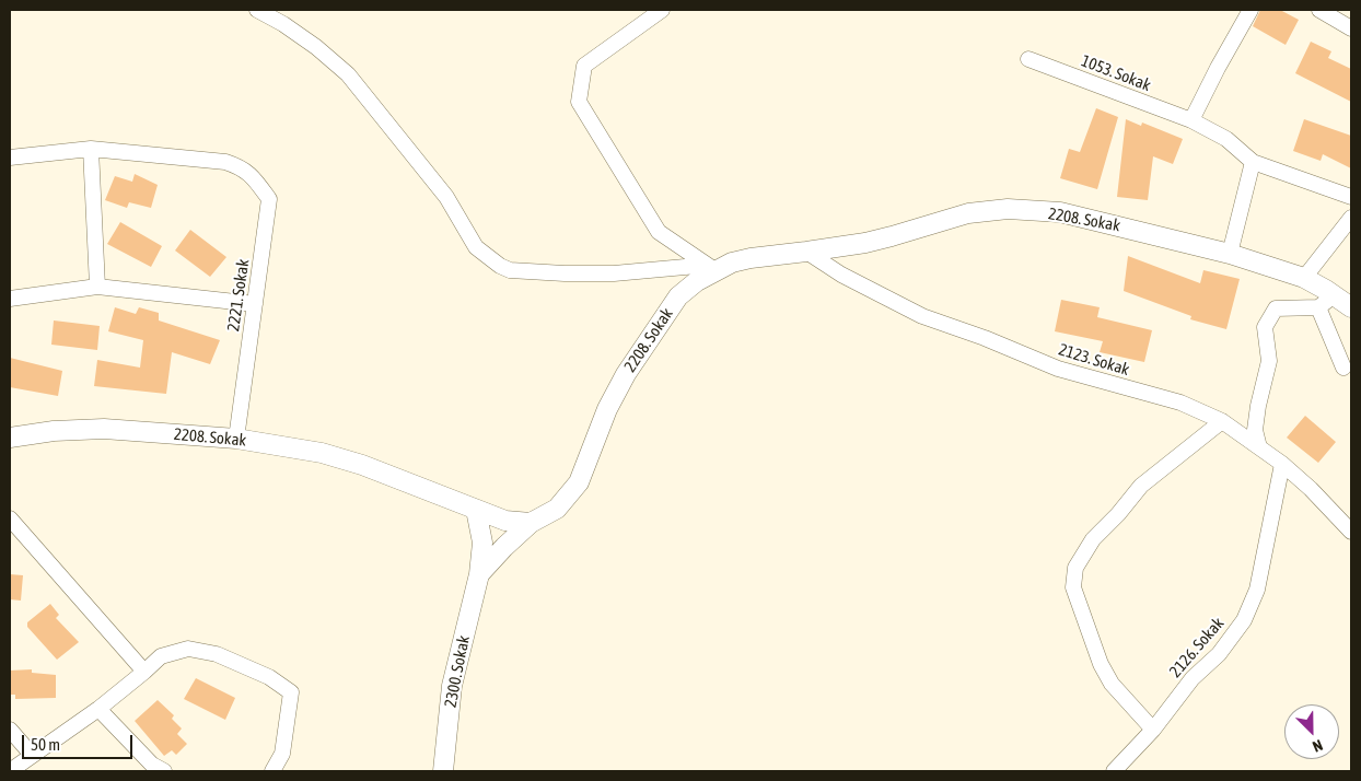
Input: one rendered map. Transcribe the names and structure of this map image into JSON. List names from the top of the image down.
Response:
{
  "streets": {
    "street": [
      "1053. Sokak",
      "2208. Sokak",
      "2221. Sokak",
      "2123. Sokak",
      "2126. Sokak",
      "2300. Sokak"
    ]
  },
  "crossings": [
    ["2208. Sokak", "2221. Sokak"],
    ["2208. Sokak", "2123. Sokak"],
    ["2123. Sokak", "2126. Sokak"]
  ],
  "scale_bar": "50 m",
  "north": "bottom right"
}
